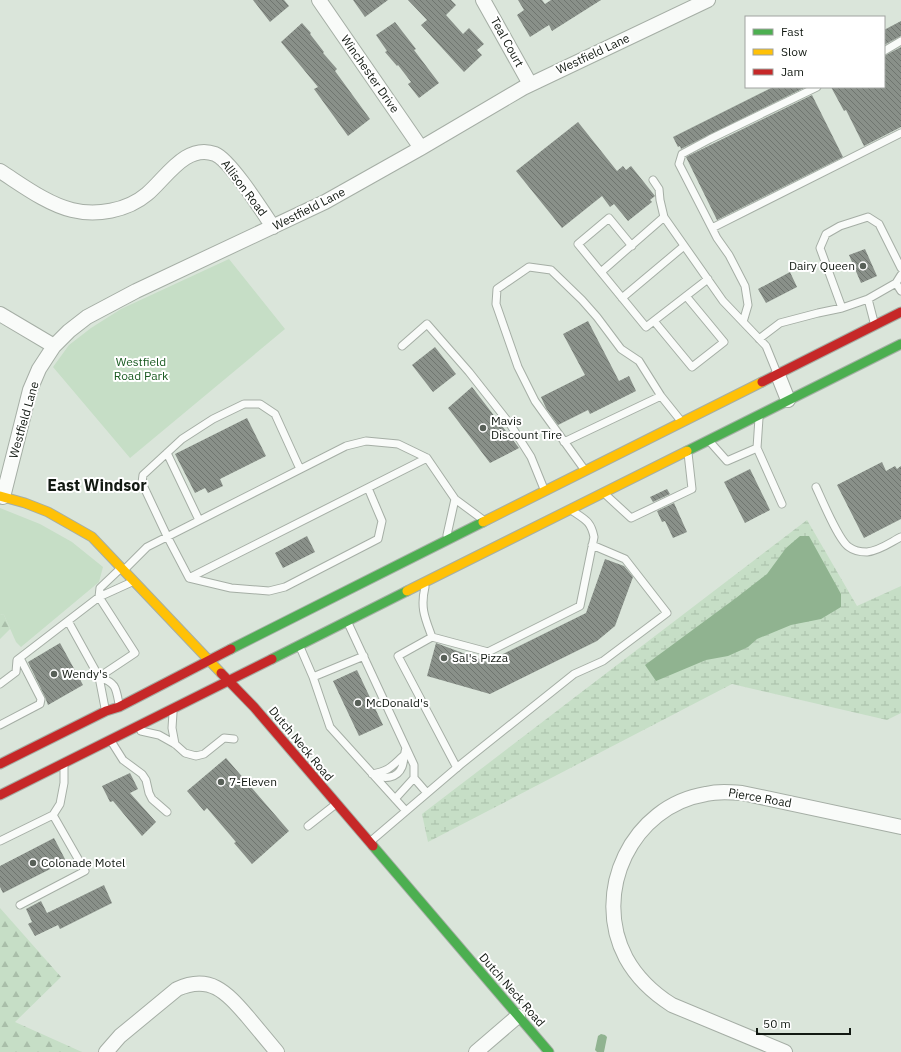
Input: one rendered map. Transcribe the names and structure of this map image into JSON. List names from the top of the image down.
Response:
{
  "streets": {
    "main road": ["Dutch Neck Road"],
    "street": [
      "Teal Court",
      "Westfield Lane",
      "Winchester Drive",
      "Allison Road",
      "Pierce Road"
    ]
  },
  "crossings": [
    ["Teal Court", "Westfield Lane"],
    ["Westfield Lane", "Winchester Drive"],
    ["Westfield Lane", "Allison Road"],
    ["Westfield Lane", "Dutch Neck Road"]
  ],
  "districts": ["East Windsor"],
  "parks": ["Westfield Road Park"],
  "places": [
    "Dairy Queen",
    "Mavis Discount Tire",
    "Sal's Pizza",
    "Wendy's",
    "McDonald's",
    "7-Eleven",
    "Colonade Motel"
  ],
  "legend": ["Fast", "Slow", "Jam"],
  "scale_bar": "50 m"
}
